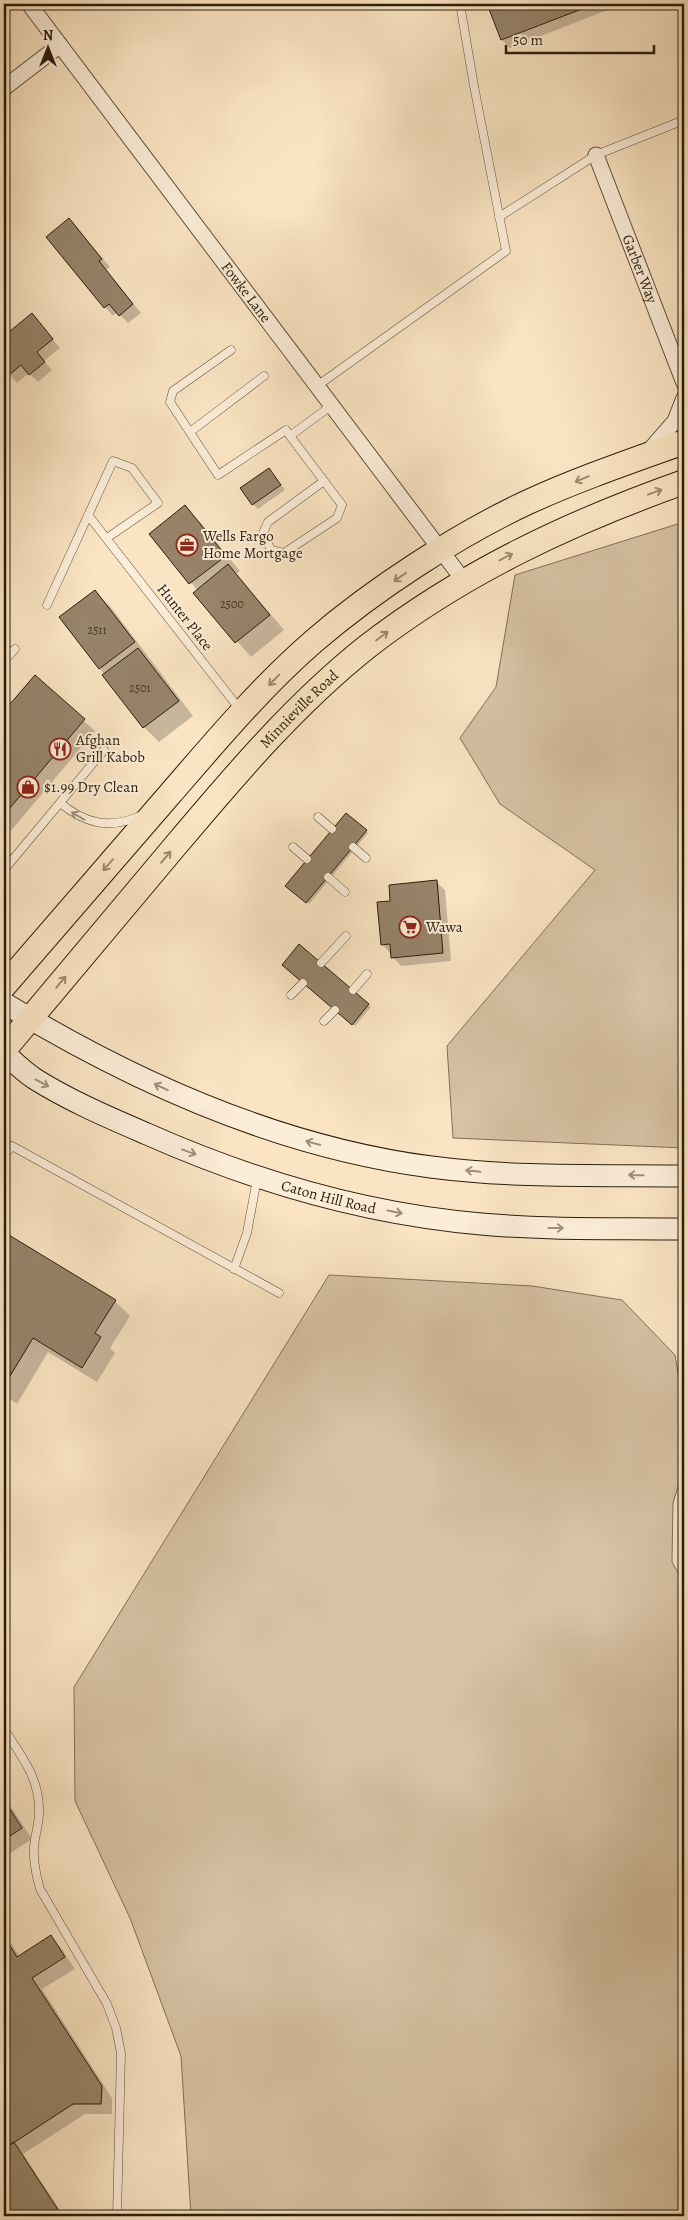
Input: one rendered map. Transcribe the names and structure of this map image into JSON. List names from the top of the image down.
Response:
{
  "streets": {
    "main road": ["Minnieville Road", "Caton Hill Road"],
    "street": ["Garber Way", "Fowke Lane"],
    "lane": ["Hunter Place"]
  },
  "crossings": [
    ["Fowke Lane", "Minnieville Road"],
    ["Minnieville Road", "Caton Hill Road"]
  ],
  "places": {
    "office": ["Wells Fargo Home Mortgage"],
    "restaurant": ["Afghan Grill Kabob"],
    "shop": ["$1.99 Dry Clean"],
    "supermarket": ["Wawa"]
  },
  "house_numbers": ["2500", "2511", "2501"],
  "scale_bar": "50 m",
  "north": "top"
}
